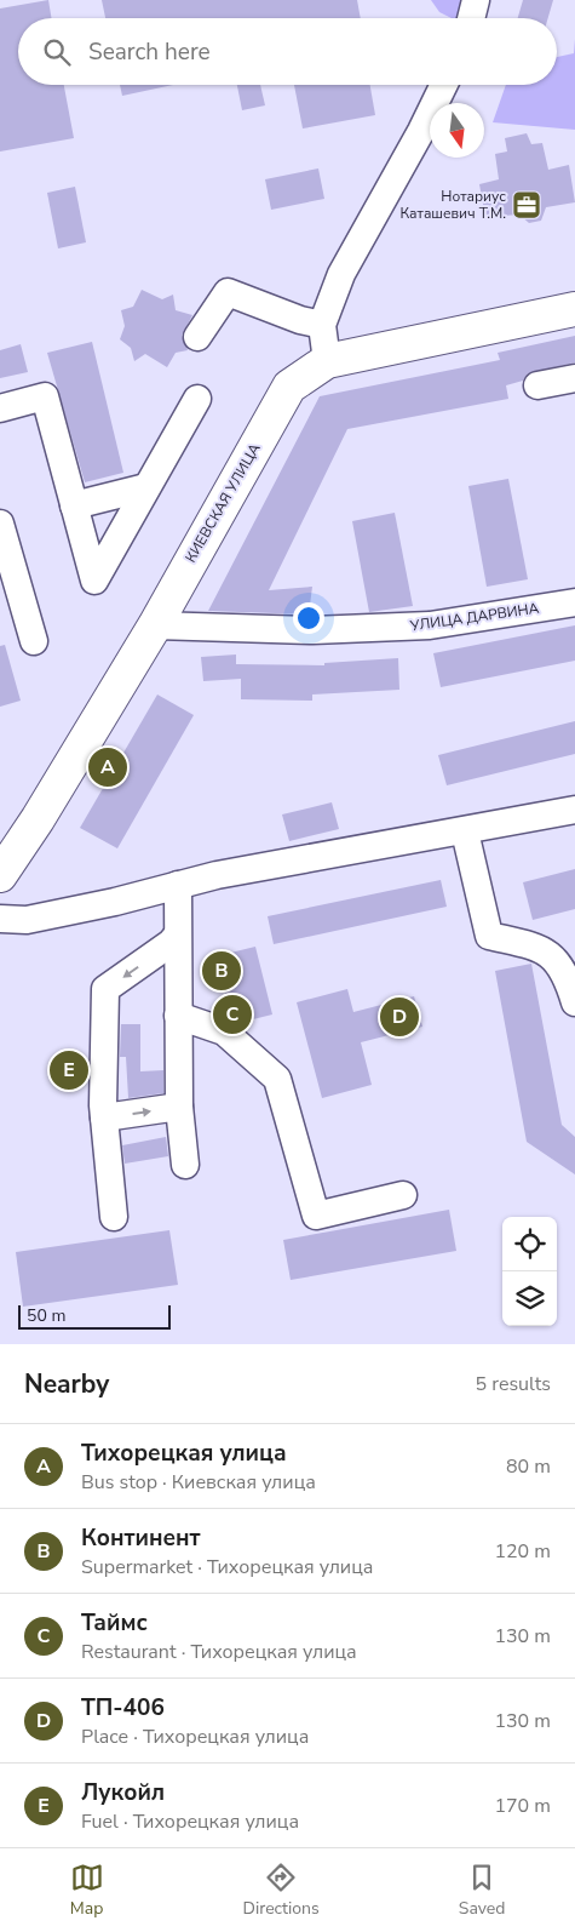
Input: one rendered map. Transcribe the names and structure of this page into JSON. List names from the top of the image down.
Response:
{
  "streets": {
    "main road": ["КИЕВСКАЯ УЛИЦА"],
    "street": ["УЛИЦА ДАРВИНА"]
  },
  "crossings": [
    ["КИЕВСКАЯ УЛИЦА", "УЛИЦА ДАРВИНА"]
  ],
  "places": {
    "office": ["Нотариус Каташевич Т.М."]
  },
  "scale_bar": "50 m",
  "north": "bottom",
  "page": {
    "search": "Search here",
    "pins": [
      "A",
      "B",
      "C",
      "D",
      "E"
    ],
    "scale": "50 m",
    "heading": ["Nearby", "5 results"],
    "list": [
      {
        "mark": "A",
        "name": "Тихорецкая улица",
        "note": "Bus stop · Киевская улица",
        "value": "80 m"
      },
      {
        "mark": "B",
        "name": "Континент",
        "note": "Supermarket · Тихорецкая улица",
        "value": "120 m"
      },
      {
        "mark": "C",
        "name": "Таймс",
        "note": "Restaurant · Тихорецкая улица",
        "value": "130 m"
      },
      {
        "mark": "D",
        "name": "ТП-406",
        "note": "Place · Тихорецкая улица",
        "value": "130 m"
      },
      {
        "mark": "E",
        "name": "Лукойл",
        "note": "Fuel · Тихорецкая улица",
        "value": "170 m"
      }
    ],
    "nav": ["Map", "Directions", "Saved"]
  }
}
